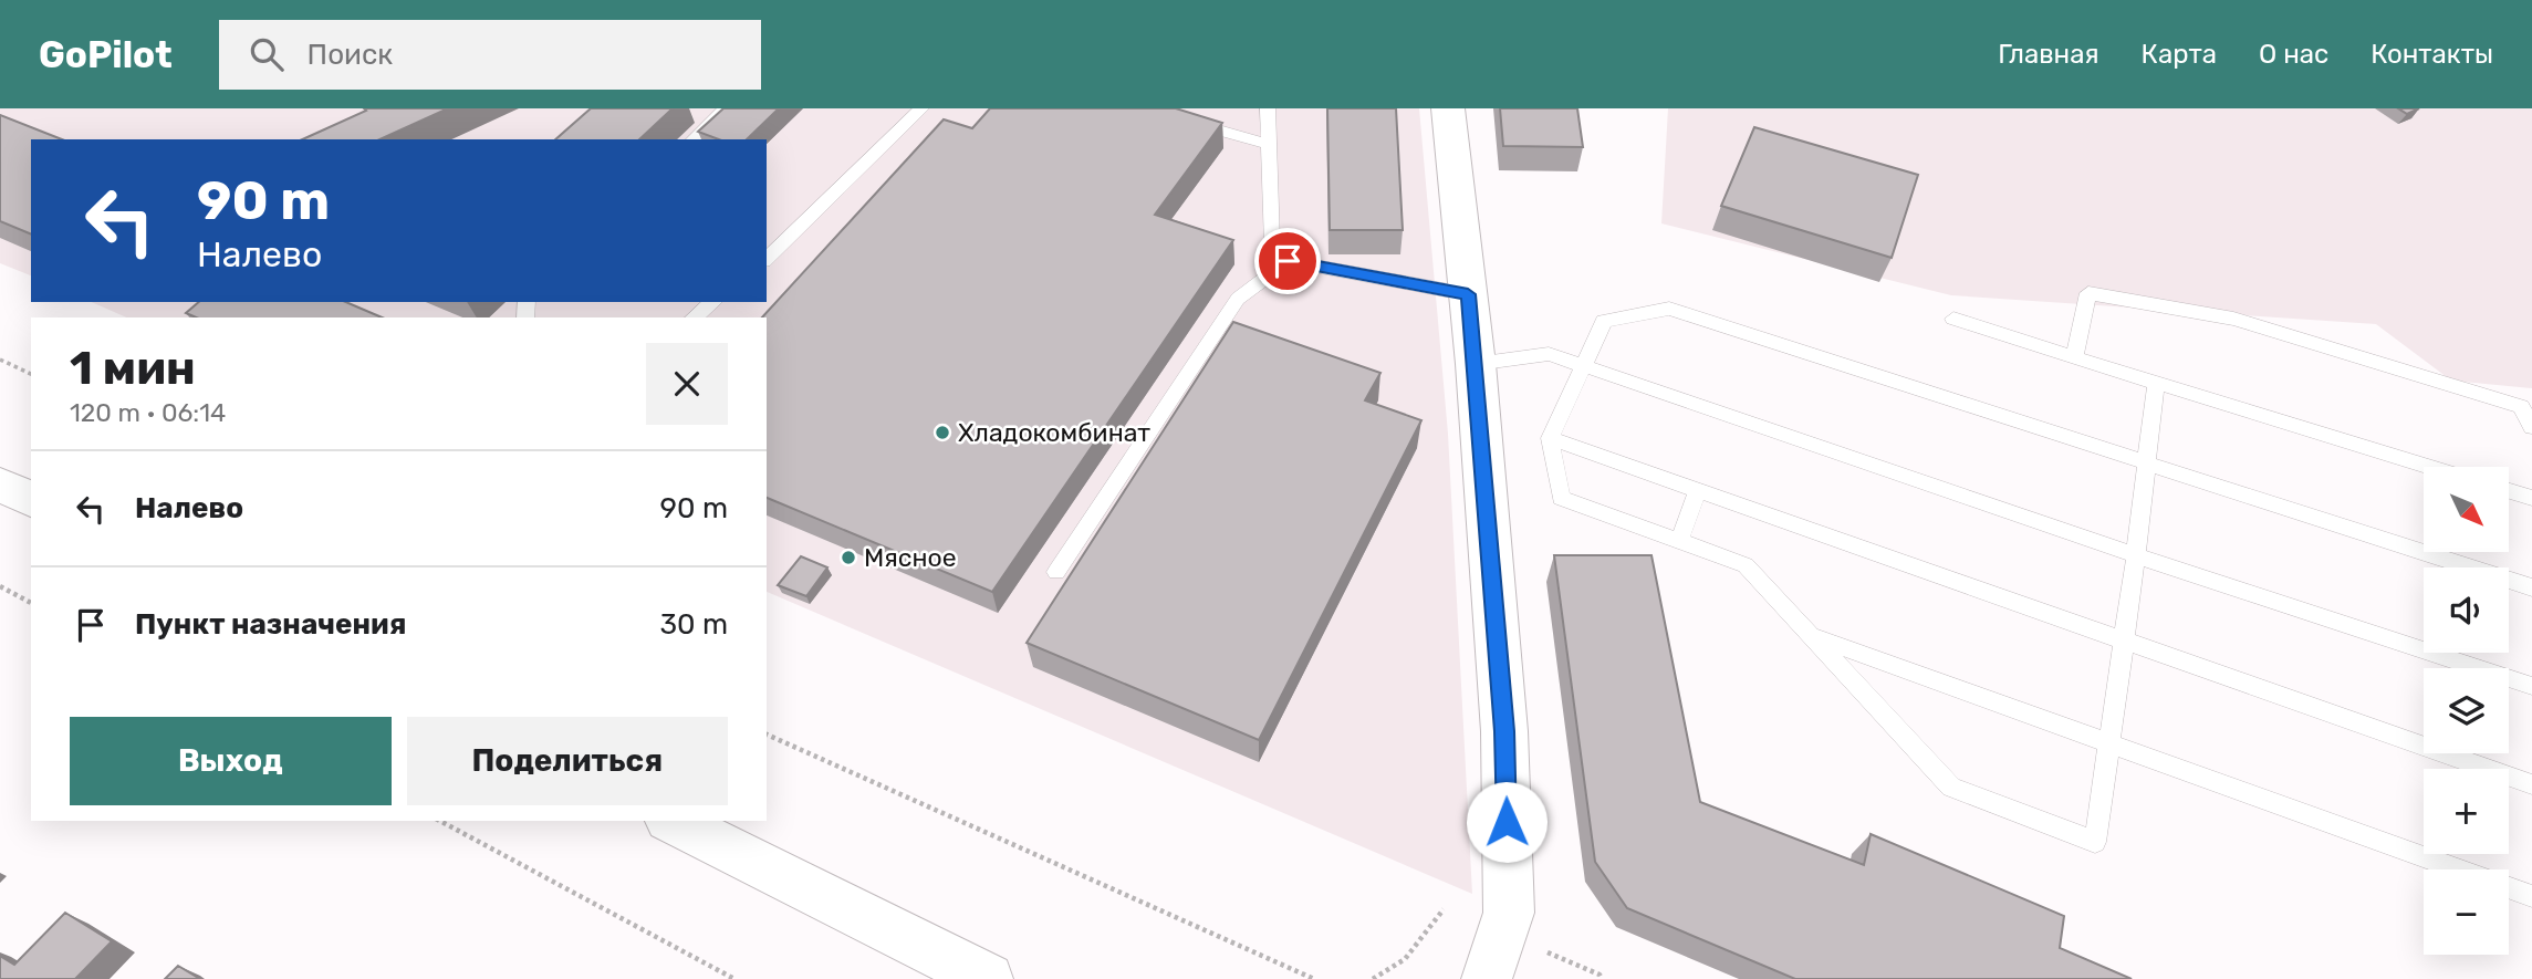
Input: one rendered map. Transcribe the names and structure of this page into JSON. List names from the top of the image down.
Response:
{
  "places": ["Хладокомбинат", "Мясное"],
  "north": "bottom right",
  "page": {
    "header": "GoPilot",
    "search": "Поиск",
    "nav": [
      "Главная",
      "Карта",
      "О нас",
      "Контакты"
    ],
    "turn": ["90 m", "Налево"],
    "heading": ["1 мин", "120 m · 06:14"],
    "list": [
      {
        "name": "Налево",
        "value": "90 m"
      },
      {
        "name": "Пункт назначения",
        "value": "30 m"
      }
    ],
    "map_buttons": ["+", "−"],
    "buttons": ["Выход", "Поделиться"]
  }
}
